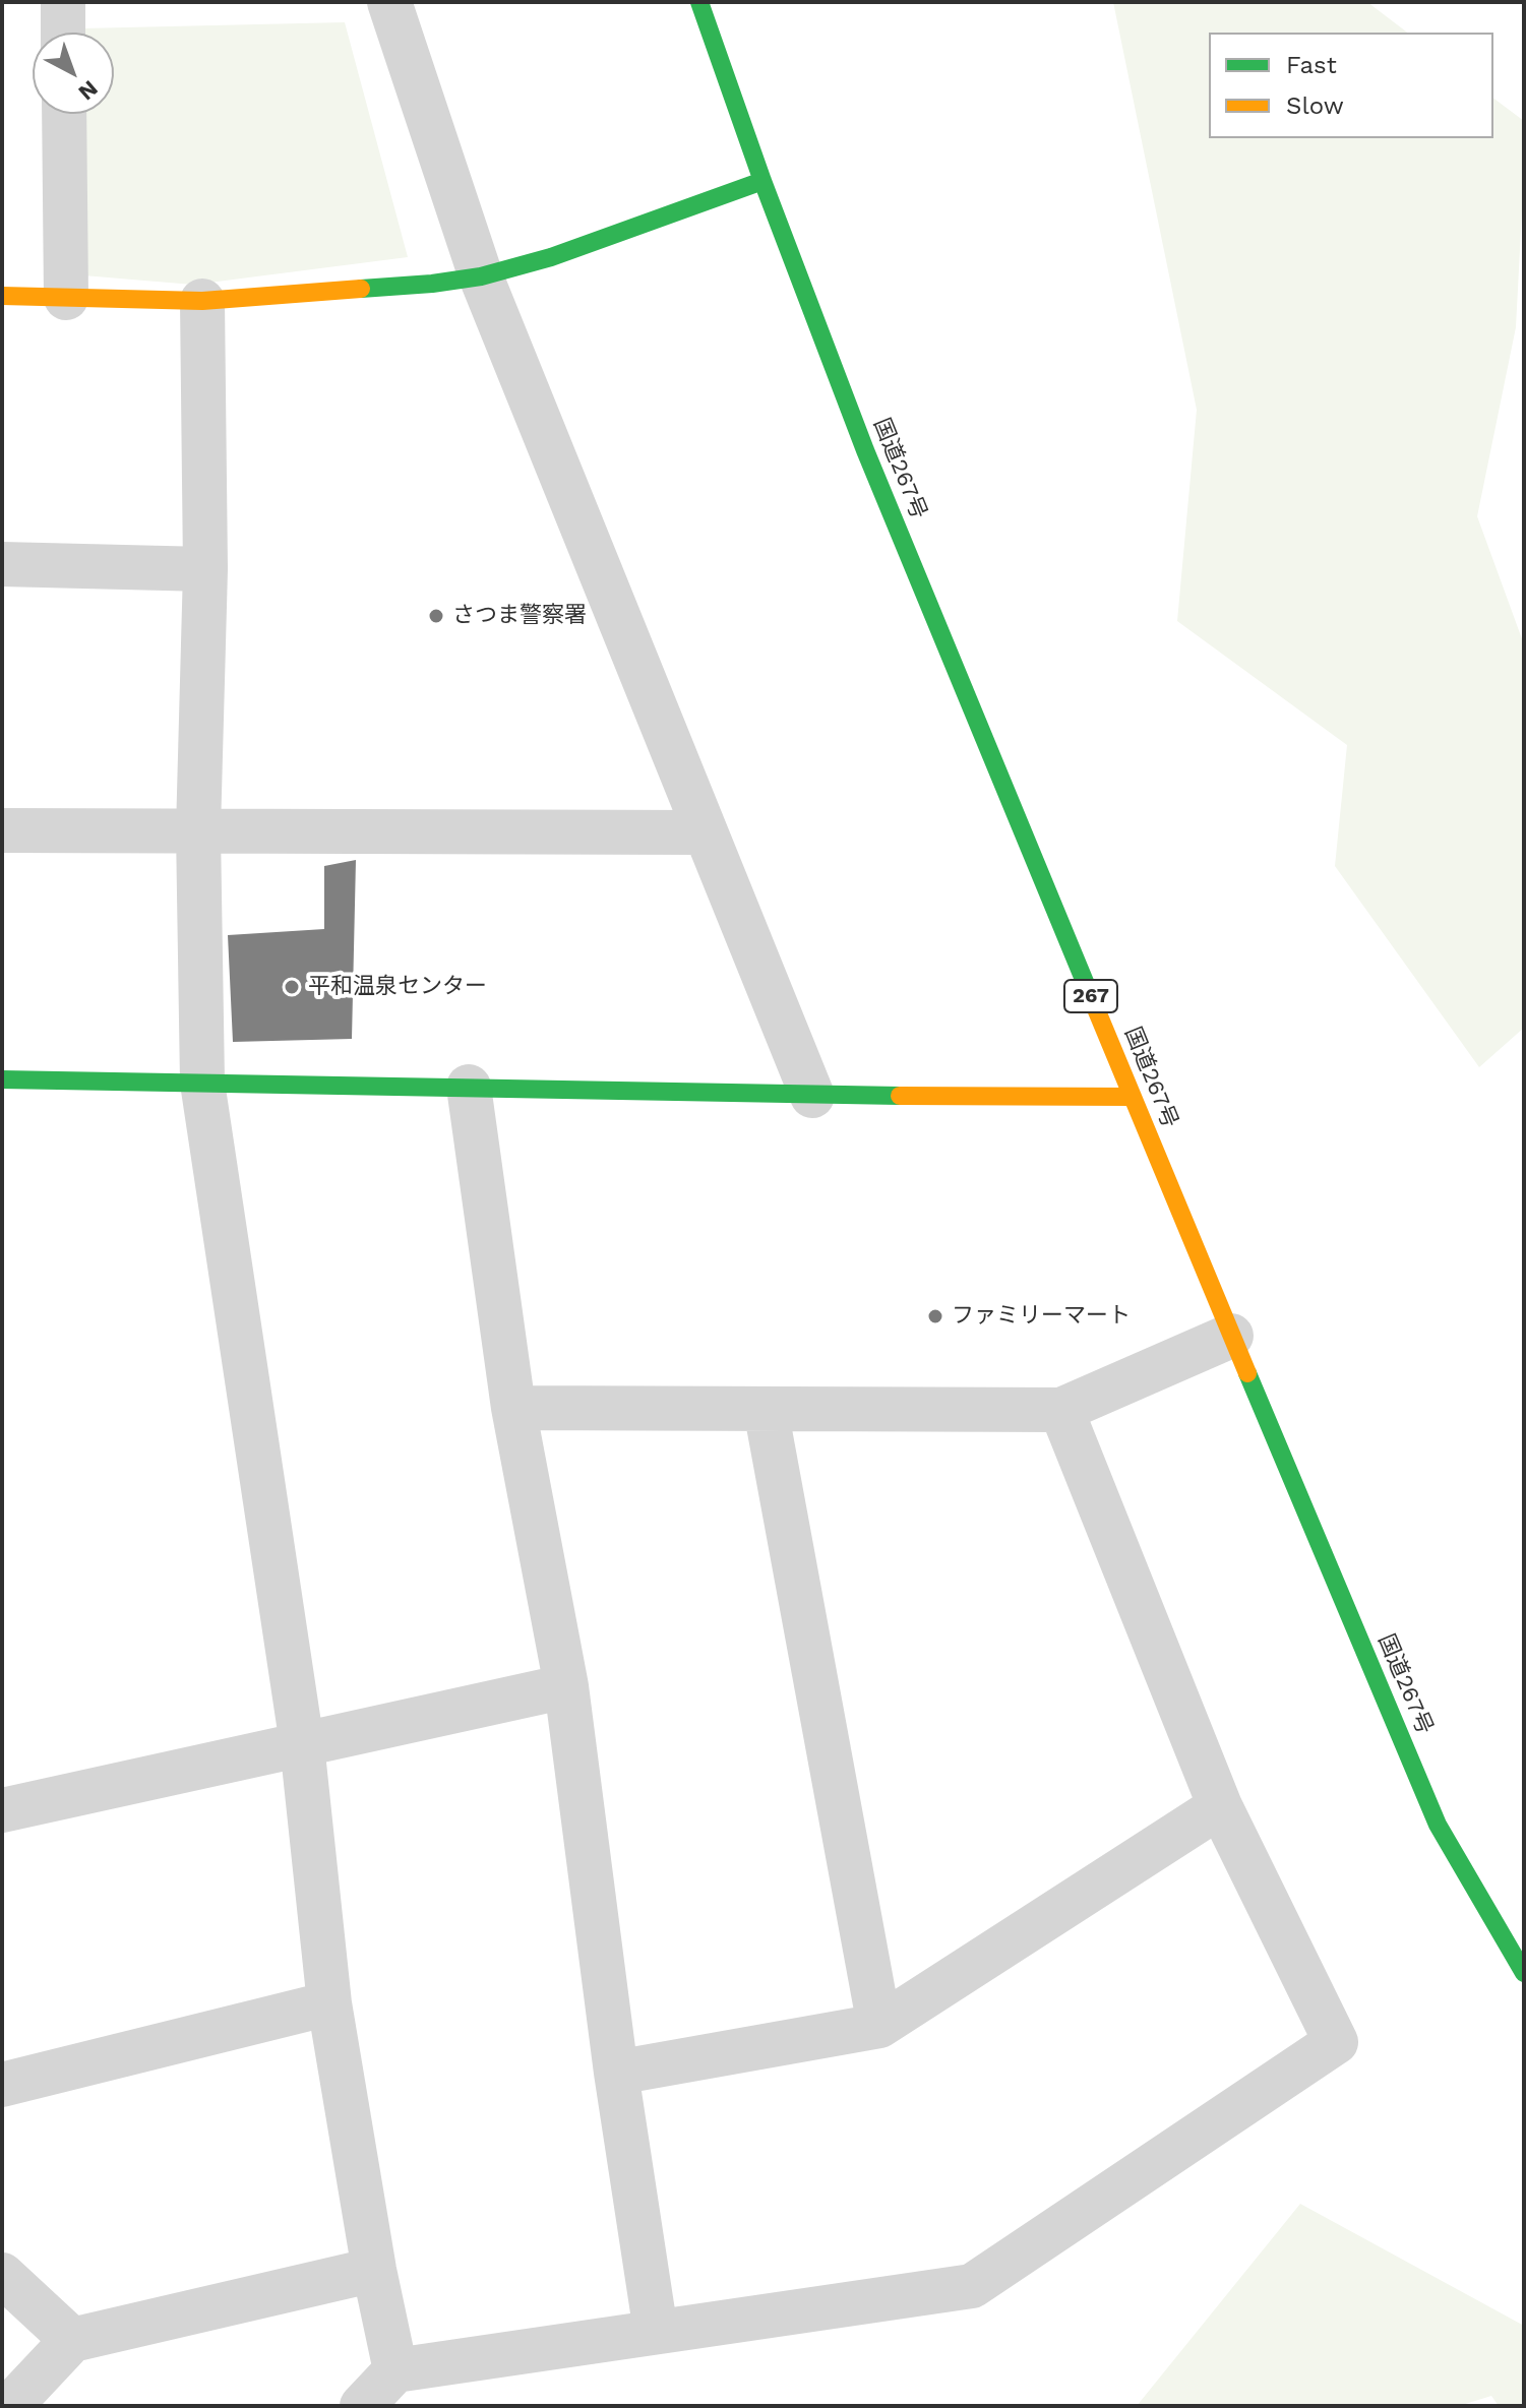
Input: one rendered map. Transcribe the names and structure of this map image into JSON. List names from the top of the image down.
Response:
{
  "streets": {
    "main road": ["国道267号", "267"]
  },
  "places": ["さつま警察署", "平和温泉センター", "ファミリーマート"],
  "legend": ["Fast", "Slow"],
  "north": "bottom right"
}
